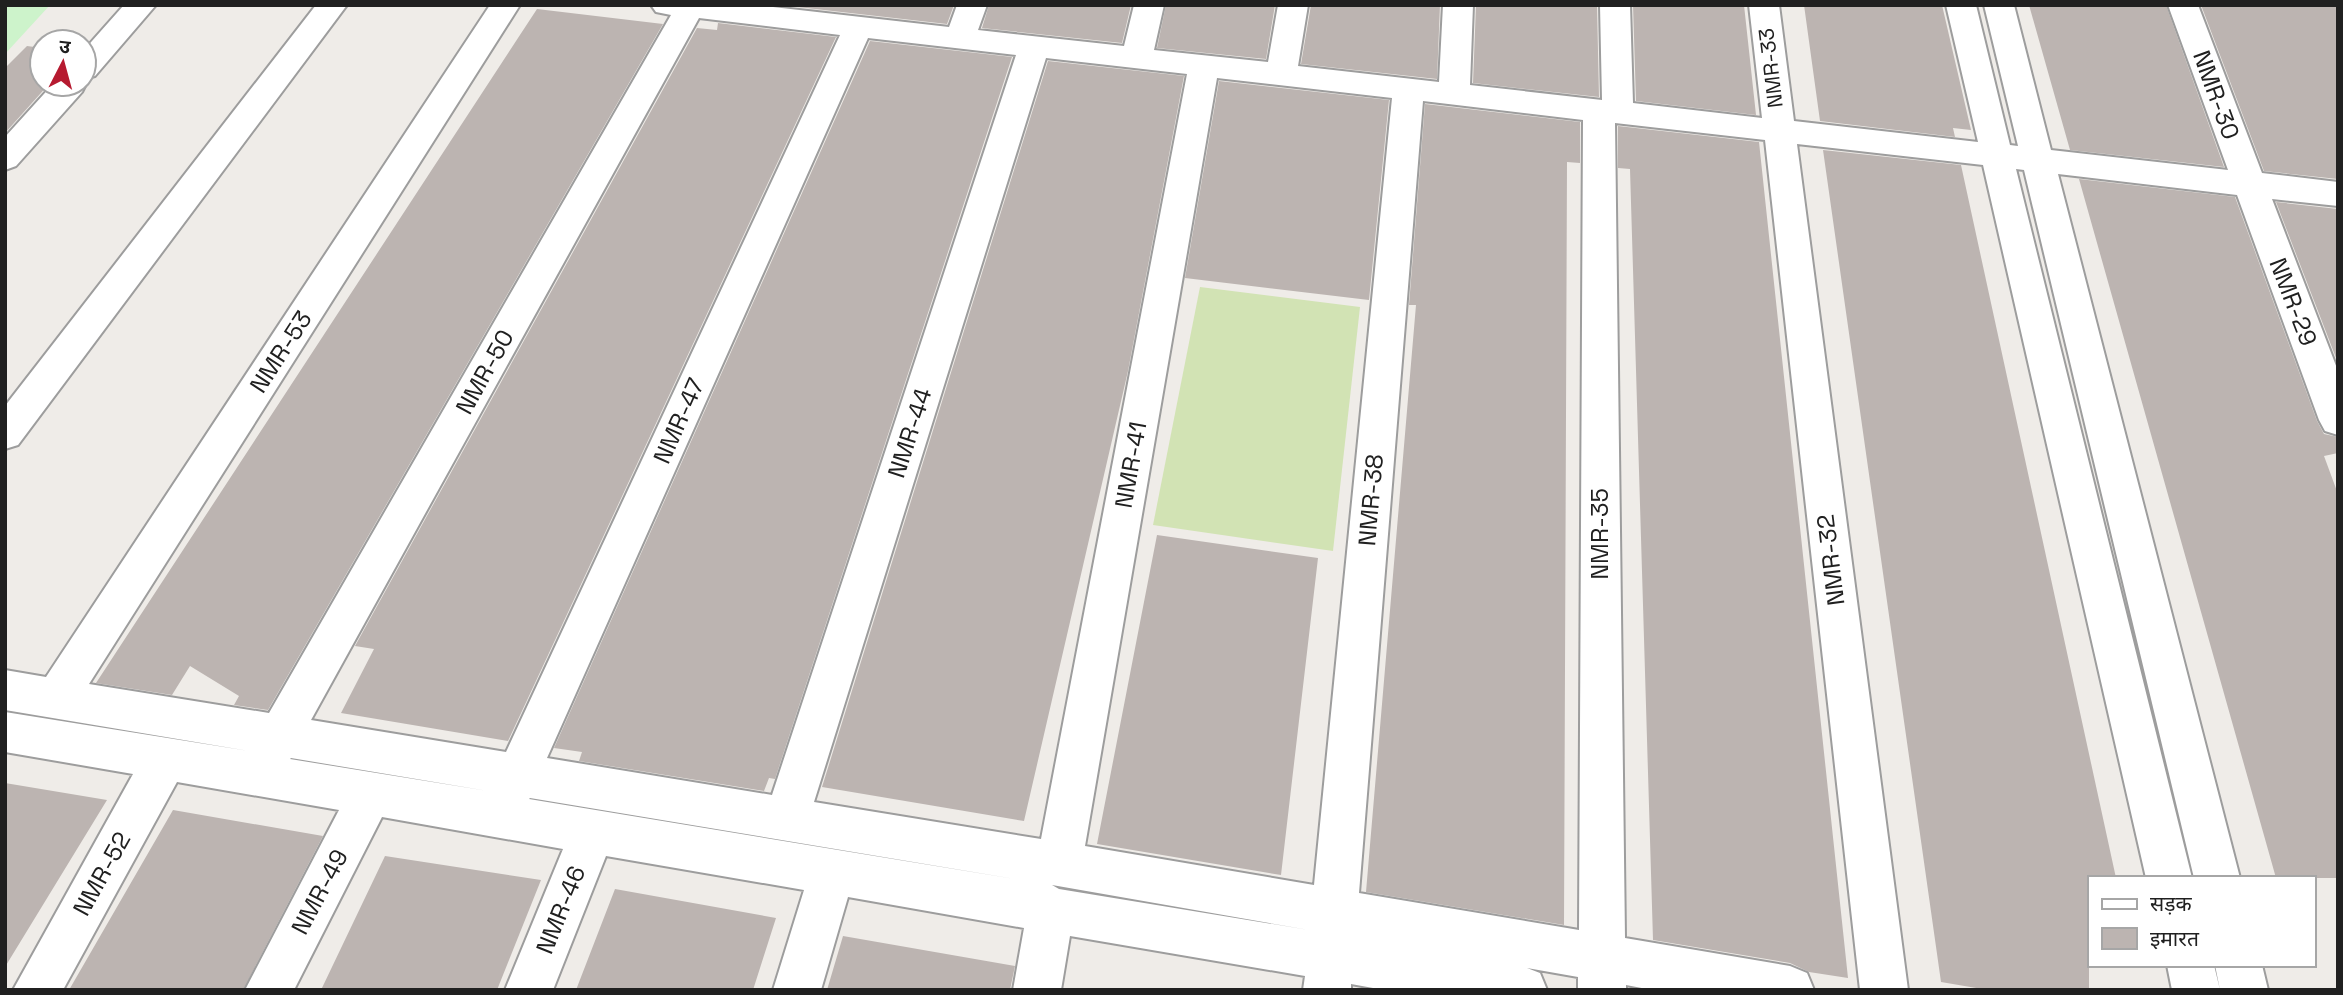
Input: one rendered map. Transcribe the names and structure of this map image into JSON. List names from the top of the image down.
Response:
{
  "streets": {
    "street": [
      "NMR-33",
      "NMR-30",
      "NMR-29",
      "NMR-53",
      "NMR-50",
      "NMR-47",
      "NMR-44",
      "NMR-41",
      "NMR-38",
      "NMR-35",
      "NMR-32",
      "NMR-52",
      "NMR-49",
      "NMR-46"
    ]
  },
  "crossings": [
    ["NMR-33", "NMR-32"],
    ["NMR-30", "NMR-29"]
  ],
  "legend": ["सड़क", "इमारत"],
  "north": "top"
}
